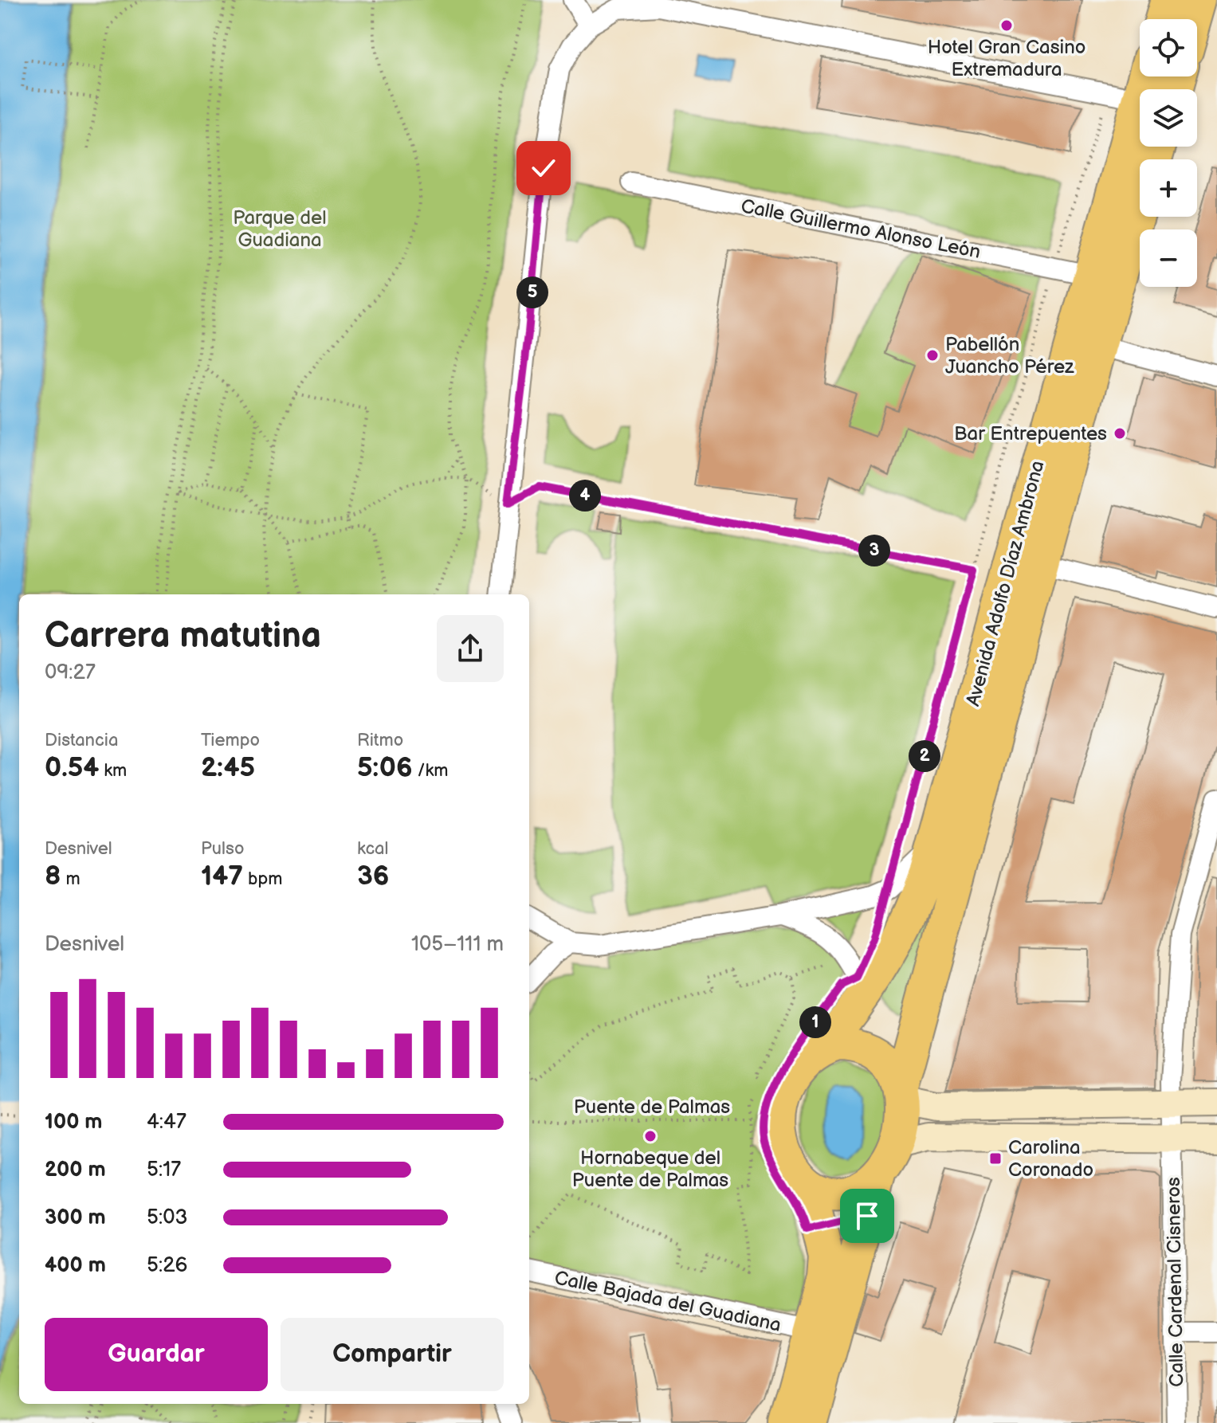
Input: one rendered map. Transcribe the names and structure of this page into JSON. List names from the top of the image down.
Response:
{
  "streets": {
    "highway": ["Avenida Adolfo Díaz Ambrona"],
    "street": ["Calle Guillermo Alonso León", "Calle Cardenal Cisneros", "Calle Bajada del Guadiana"],
    "path": ["Puente de Palmas"]
  },
  "crossings": [
    ["Calle Guillermo Alonso León", "Avenida Adolfo Díaz Ambrona"],
    ["Avenida Adolfo Díaz Ambrona", "Puente de Palmas"]
  ],
  "parks": ["Parque del Guadiana"],
  "places": {
    "other": [
      "Hotel Gran Casino Extremadura",
      "Pabellón Juancho Pérez",
      "Bar Entrepuentes",
      "Hornabeque del Puente de Palmas"
    ],
    "transit": ["Carolina Coronado"]
  },
  "page": {
    "map_buttons": ["+", "−"],
    "pins": [
      "5",
      "4",
      "3",
      "2",
      "1"
    ],
    "heading": ["Carrera matutina", "09:27"],
    "stats": [
      ["Distancia", "0.54 km"],
      ["Tiempo", "2:45"],
      ["Ritmo", "5:06 /km"],
      ["Desnivel", "8 m"],
      ["Pulso", "147 bpm"],
      ["kcal", "36"]
    ],
    "chart": ["Desnivel", "105–111 m"],
    "list": [
      {
        "name": "100 m",
        "note": "4:47"
      },
      {
        "name": "200 m",
        "note": "5:17"
      },
      {
        "name": "300 m",
        "note": "5:03"
      },
      {
        "name": "400 m",
        "note": "5:26"
      }
    ],
    "buttons": ["Guardar", "Compartir"]
  }
}
